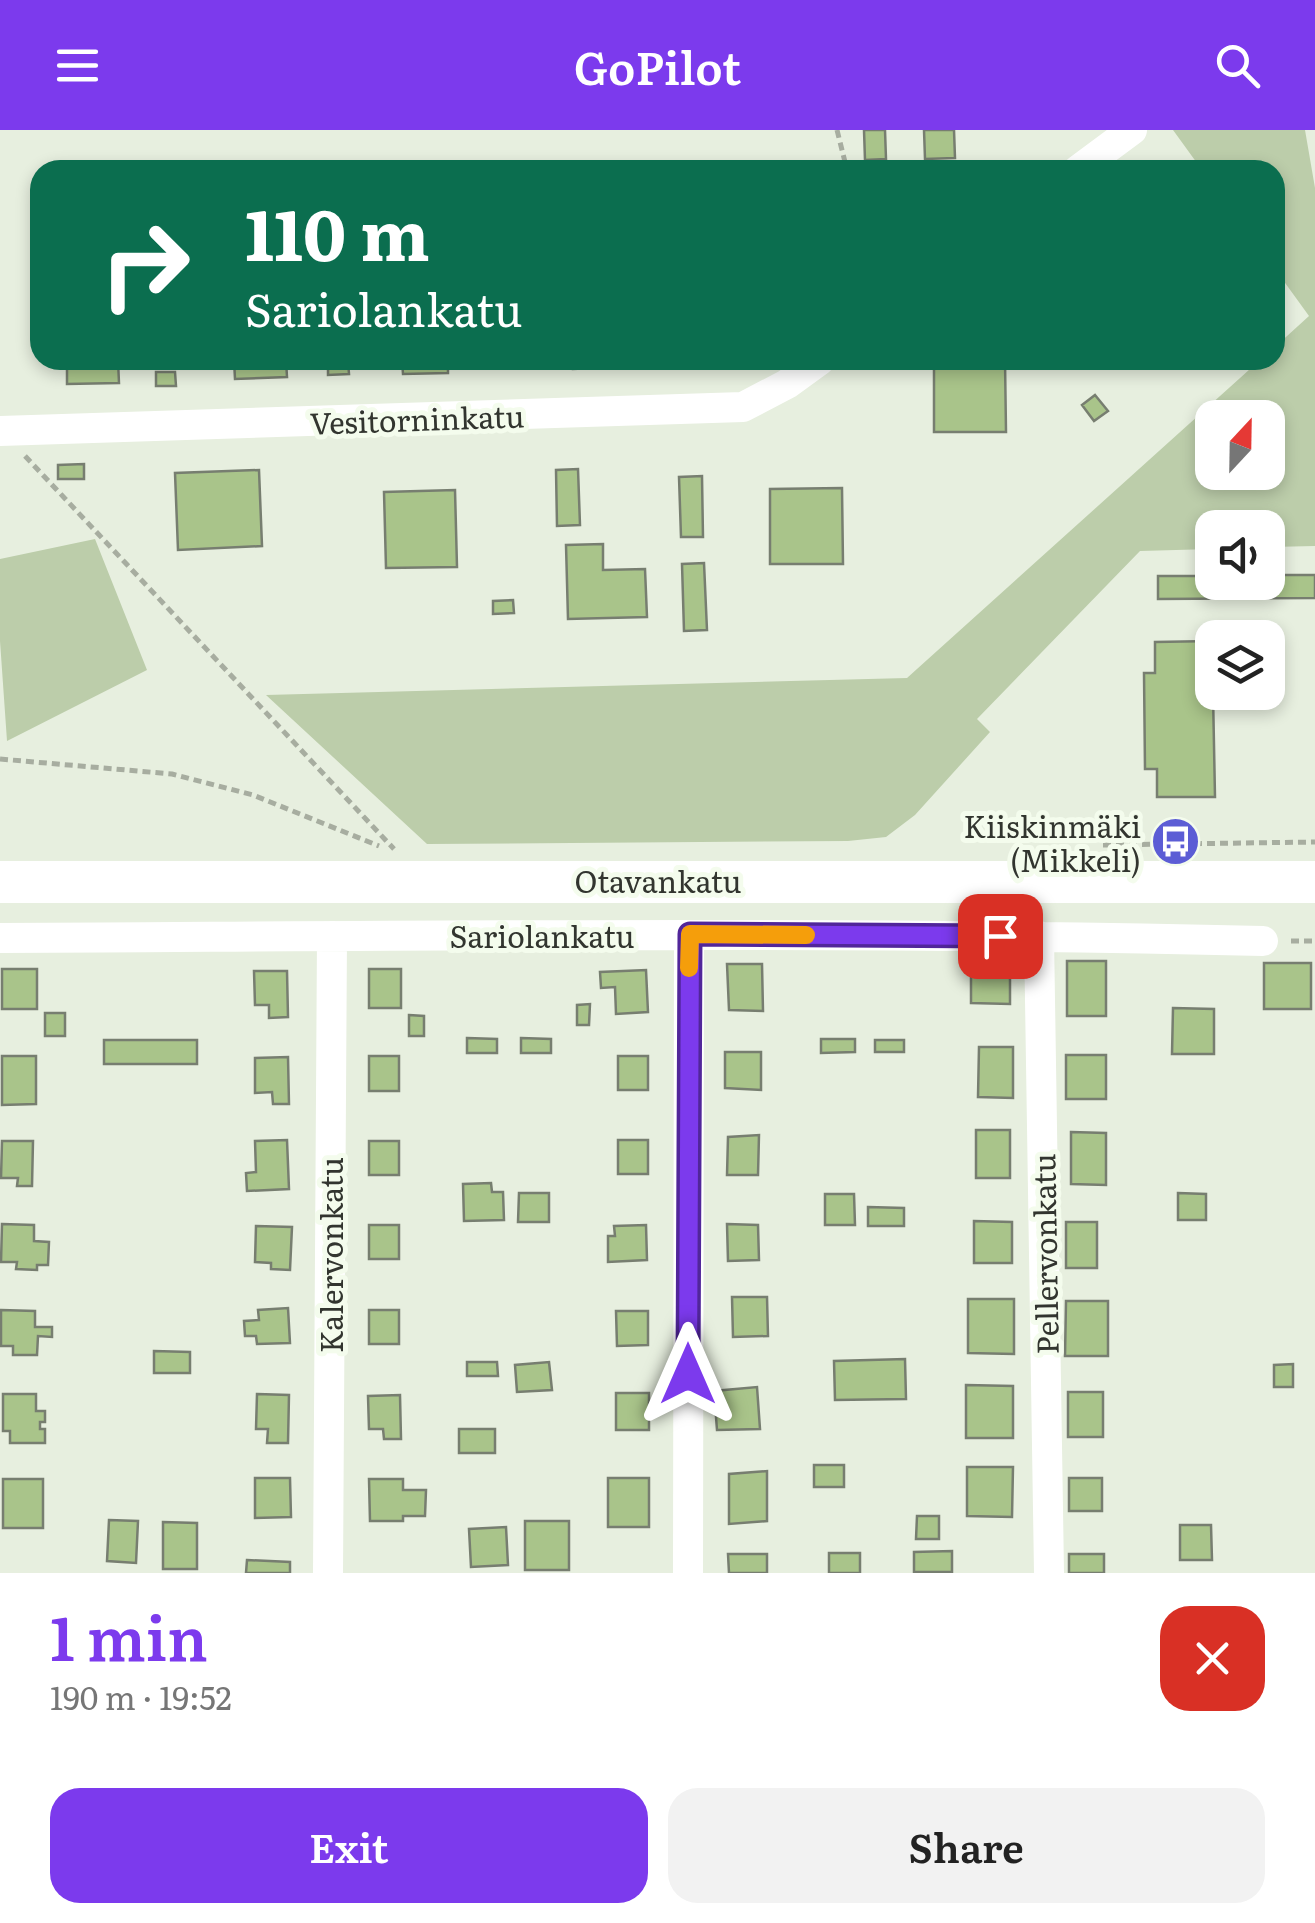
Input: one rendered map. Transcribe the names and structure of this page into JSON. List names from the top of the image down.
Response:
{
  "streets": {
    "main road": ["Otavankatu"],
    "street": [
      "Vesitorninkatu",
      "Sariolankatu",
      "Pellervonkatu",
      "Kalervonkatu"
    ]
  },
  "crossings": [
    ["Sariolankatu", "Pellervonkatu"],
    ["Sariolankatu", "Kalervonkatu"]
  ],
  "places": {
    "bus stop": ["Kiiskinmäki (Mikkeli)"]
  },
  "north": "top",
  "page": {
    "header": "GoPilot",
    "turn": ["110 m", "Sariolankatu"],
    "heading": ["1 min", "190 m · 19:52"],
    "buttons": ["Exit", "Share"]
  }
}
